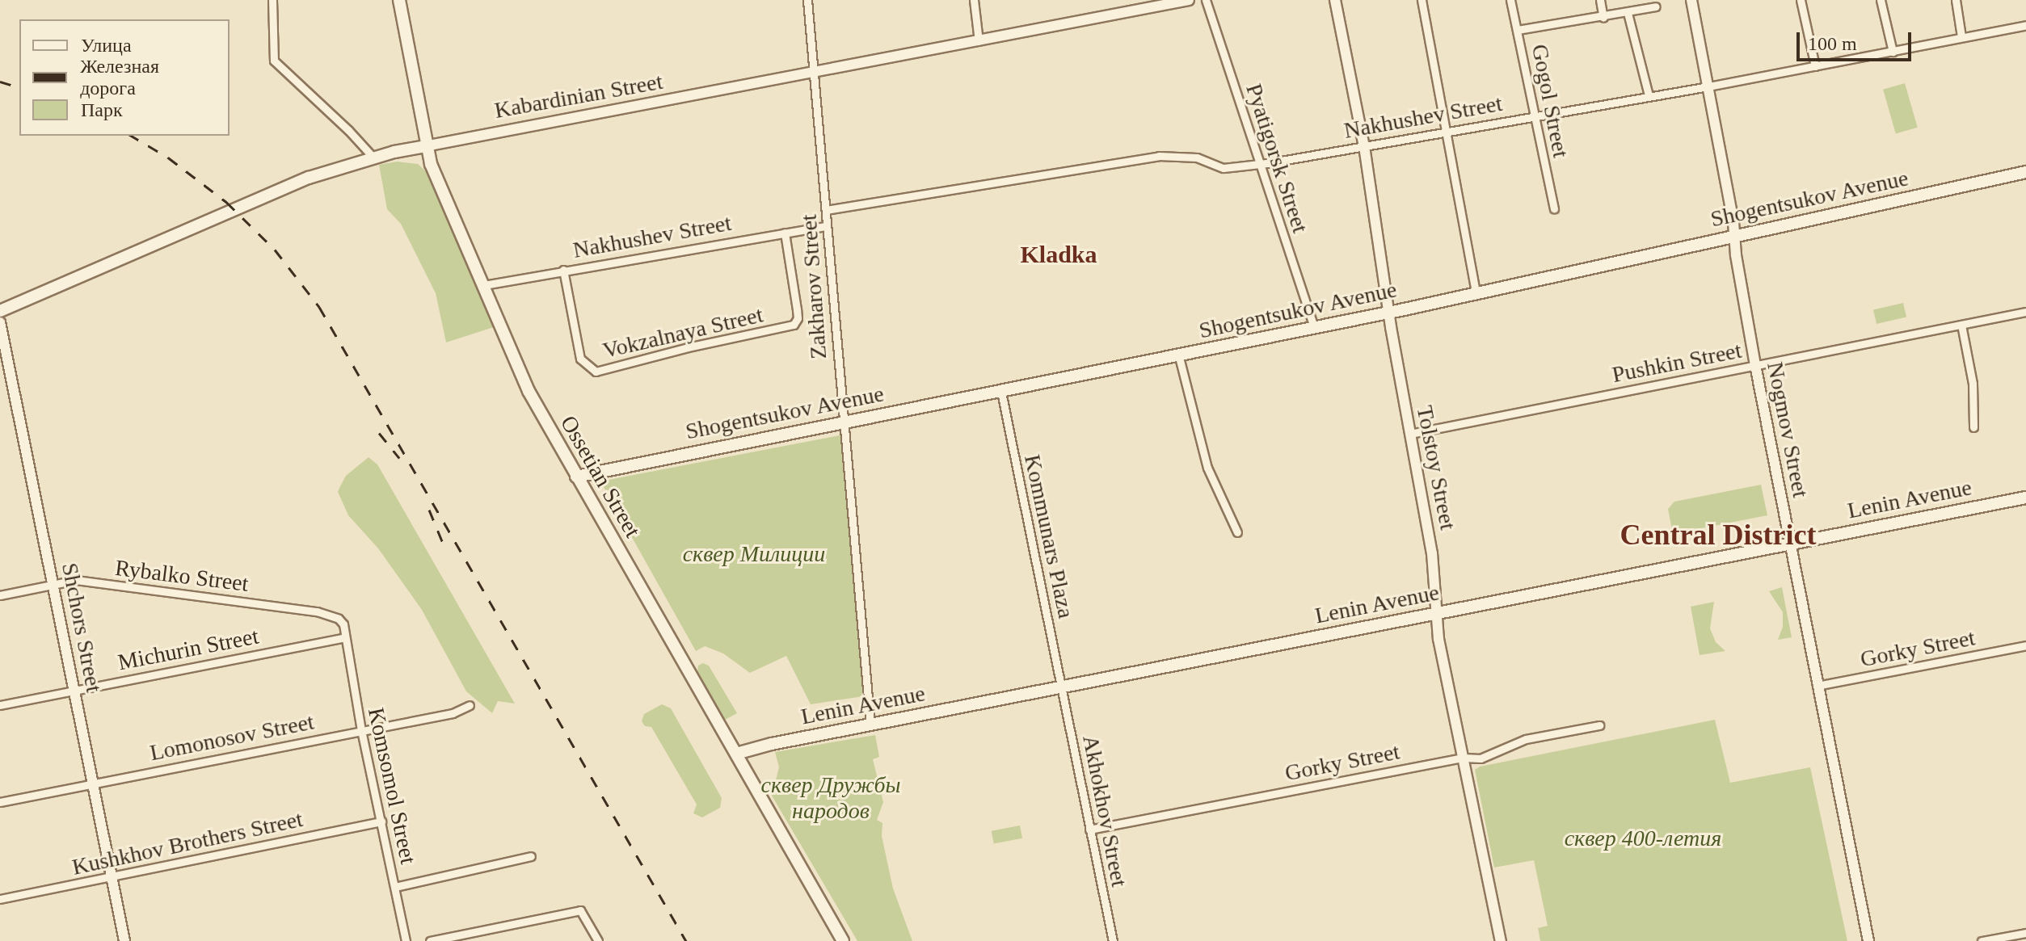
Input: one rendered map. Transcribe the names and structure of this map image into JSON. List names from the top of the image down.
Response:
{
  "streets": {
    "main road": [
      "Kabardinian Street",
      "Shogentsukov Avenue",
      "Ossetian Street",
      "Lenin Avenue"
    ],
    "street": [
      "Gogol Street",
      "Nakhushev Street",
      "Pyatigorsk Street",
      "Zakharov Street",
      "Vokzalnaya Street",
      "Pushkin Street",
      "Nogmov Street",
      "Tolstoy Street",
      "Kommunars Plaza",
      "Rybalko Street",
      "Shchors Street",
      "Gorky Street",
      "Michurin Street",
      "Lomonosov Street",
      "Komsomol Street",
      "Akhokhov Street",
      "Kushkhov Brothers Street"
    ]
  },
  "crossings": [
    ["Kabardinian Street", "Zakharov Street"],
    ["Kabardinian Street", "Ossetian Street"],
    ["Gogol Street", "Nakhushev Street"],
    ["Nakhushev Street", "Pyatigorsk Street"],
    ["Nakhushev Street", "Zakharov Street"],
    ["Nakhushev Street", "Vokzalnaya Street"],
    ["Nakhushev Street", "Nogmov Street"],
    ["Nakhushev Street", "Tolstoy Street"],
    ["Nakhushev Street", "Ossetian Street"],
    ["Pyatigorsk Street", "Shogentsukov Avenue"],
    ["Shogentsukov Avenue", "Zakharov Street"],
    ["Shogentsukov Avenue", "Nogmov Street"],
    ["Shogentsukov Avenue", "Tolstoy Street"],
    ["Shogentsukov Avenue", "Ossetian Street"],
    ["Shogentsukov Avenue", "Kommunars Plaza"],
    ["Zakharov Street", "Lenin Avenue"],
    ["Pushkin Street", "Nogmov Street"],
    ["Pushkin Street", "Tolstoy Street"],
    ["Nogmov Street", "Lenin Avenue"],
    ["Nogmov Street", "Gorky Street"],
    ["Tolstoy Street", "Lenin Avenue"],
    ["Tolstoy Street", "Gorky Street"],
    ["Ossetian Street", "Lenin Avenue"],
    ["Lenin Avenue", "Kommunars Plaza"],
    ["Lenin Avenue", "Akhokhov Street"],
    ["Kommunars Plaza", "Akhokhov Street"],
    ["Rybalko Street", "Shchors Street"],
    ["Rybalko Street", "Michurin Street"],
    ["Rybalko Street", "Komsomol Street"],
    ["Shchors Street", "Michurin Street"],
    ["Shchors Street", "Lomonosov Street"],
    ["Shchors Street", "Kushkhov Brothers Street"],
    ["Gorky Street", "Akhokhov Street"],
    ["Michurin Street", "Komsomol Street"],
    ["Lomonosov Street", "Komsomol Street"],
    ["Komsomol Street", "Kushkhov Brothers Street"]
  ],
  "districts": ["Kladka", "Central District"],
  "parks": ["сквер Милиции", "сквер Дружбы народов", "сквер 400-летия"],
  "legend": ["Улица", "Железная дорога", "Парк"],
  "scale_bar": "100 m"
}
